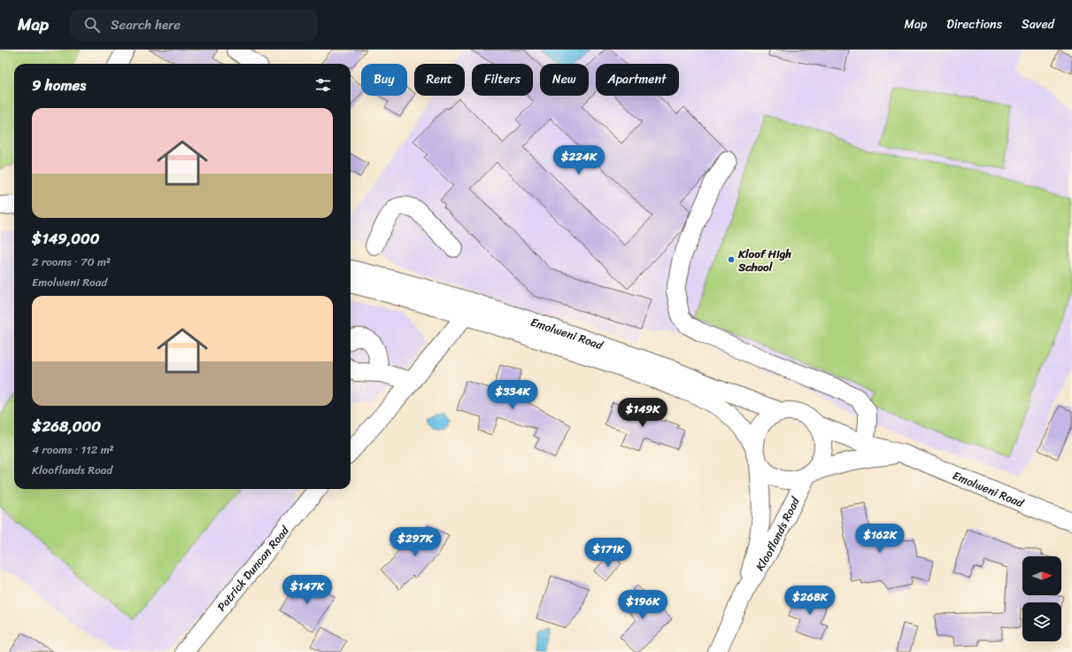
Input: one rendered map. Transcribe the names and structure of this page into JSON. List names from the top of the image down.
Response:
{
  "streets": {
    "street": ["Emolweni Road", "Klooflands Road", "Patrick Duncan Road"]
  },
  "crossings": [
    ["Emolweni Road", "Klooflands Road"]
  ],
  "places": ["Kloof High School"],
  "north": "right",
  "page": {
    "header": "Map",
    "search": "Search here",
    "nav": ["Map", "Directions", "Saved"],
    "chip": [
      "Buy",
      "Rent",
      "Filters",
      "New",
      "Apartment"
    ],
    "heading": "9 homes",
    "list": [
      {
        "name": "$149,000",
        "note": "2 rooms · 70 m² · Emolweni Road"
      },
      {
        "name": "$268,000",
        "note": "4 rooms · 112 m² · Klooflands Road"
      }
    ],
    "price": [
      "$224K",
      "$334K",
      "$149K",
      "$162K",
      "$297K",
      "$171K",
      "$147K",
      "$268K",
      "$196K"
    ]
  }
}
